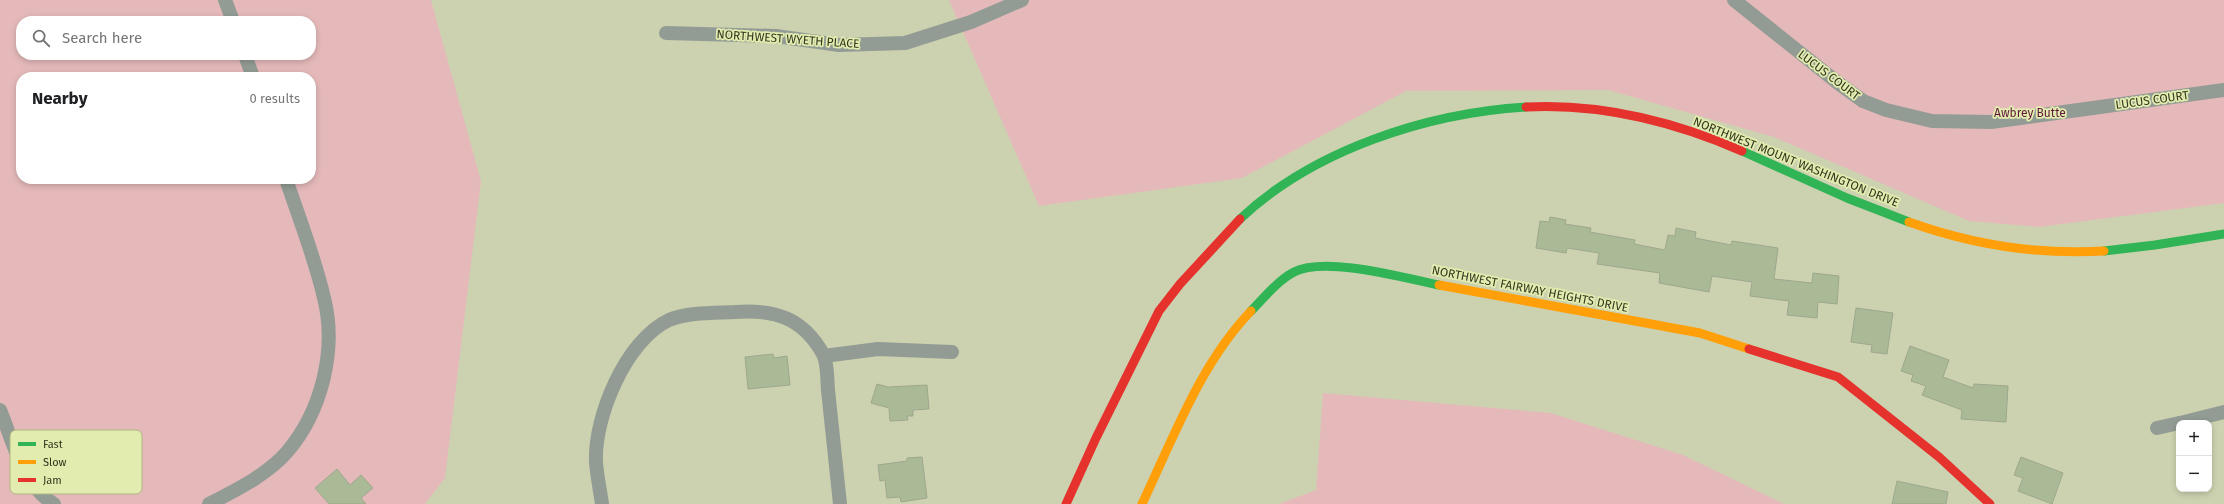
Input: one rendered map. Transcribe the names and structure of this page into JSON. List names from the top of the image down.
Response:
{
  "streets": {
    "main road": ["NORTHWEST MOUNT WASHINGTON DRIVE", "NORTHWEST FAIRWAY HEIGHTS DRIVE"],
    "street": ["NORTHWEST WYETH PLACE", "LUCUS COURT"]
  },
  "parks": ["Awbrey Butte"],
  "legend": ["Fast", "Slow", "Jam"],
  "page": {
    "search": "Search here",
    "heading": ["Nearby", "0 results"],
    "map_buttons": ["+", "−"]
  }
}
